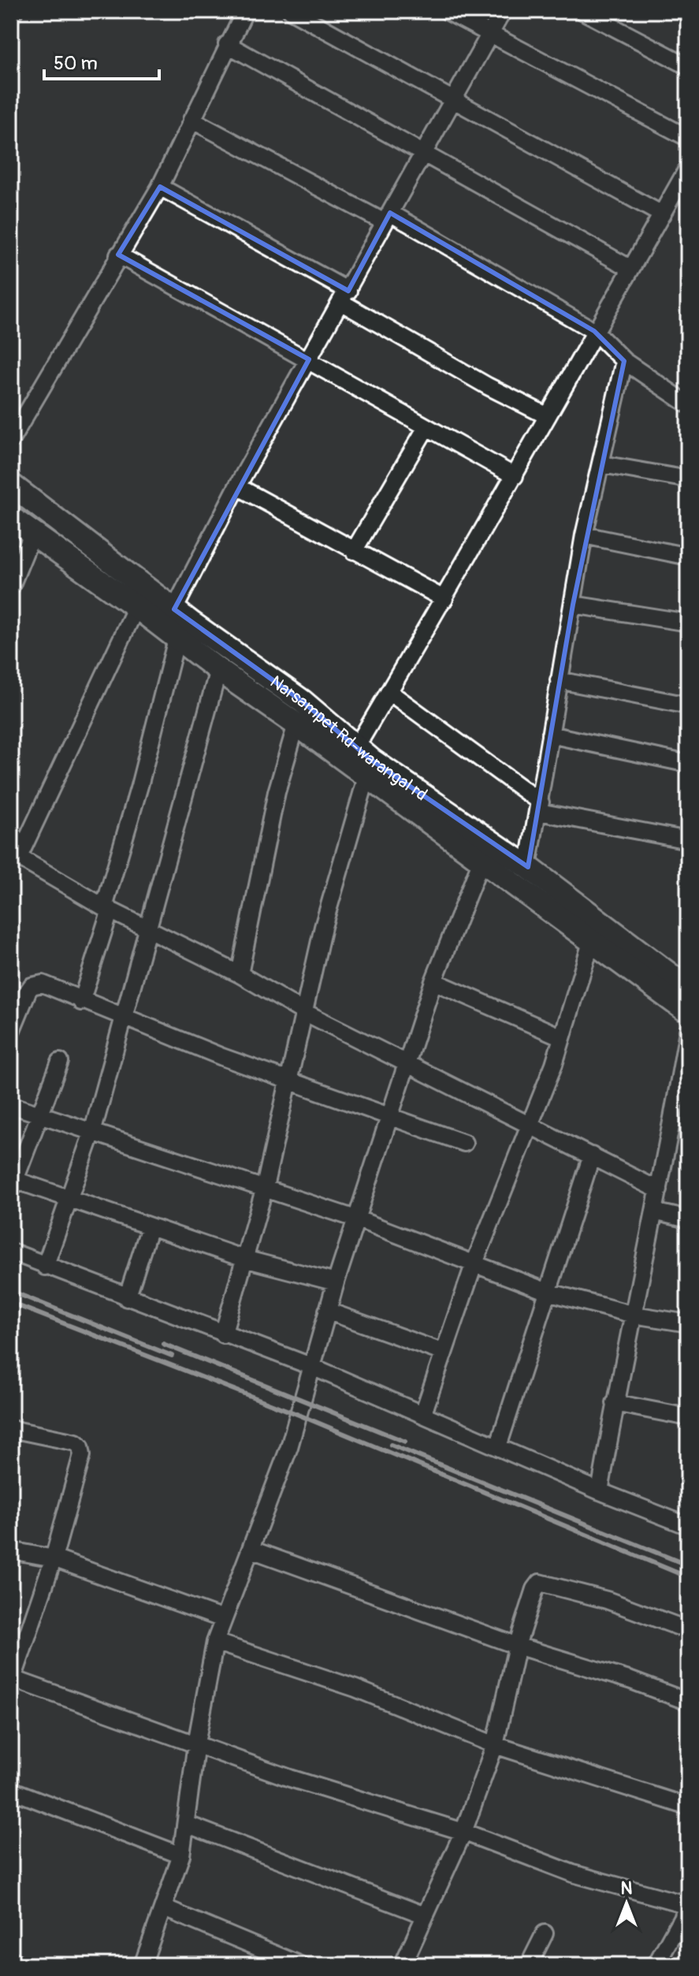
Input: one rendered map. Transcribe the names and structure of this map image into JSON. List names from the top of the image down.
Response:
{
  "streets": {
    "main road": ["Narsampet Rd-warangal rd"]
  },
  "scale_bar": "50 m",
  "north": "top"
}
